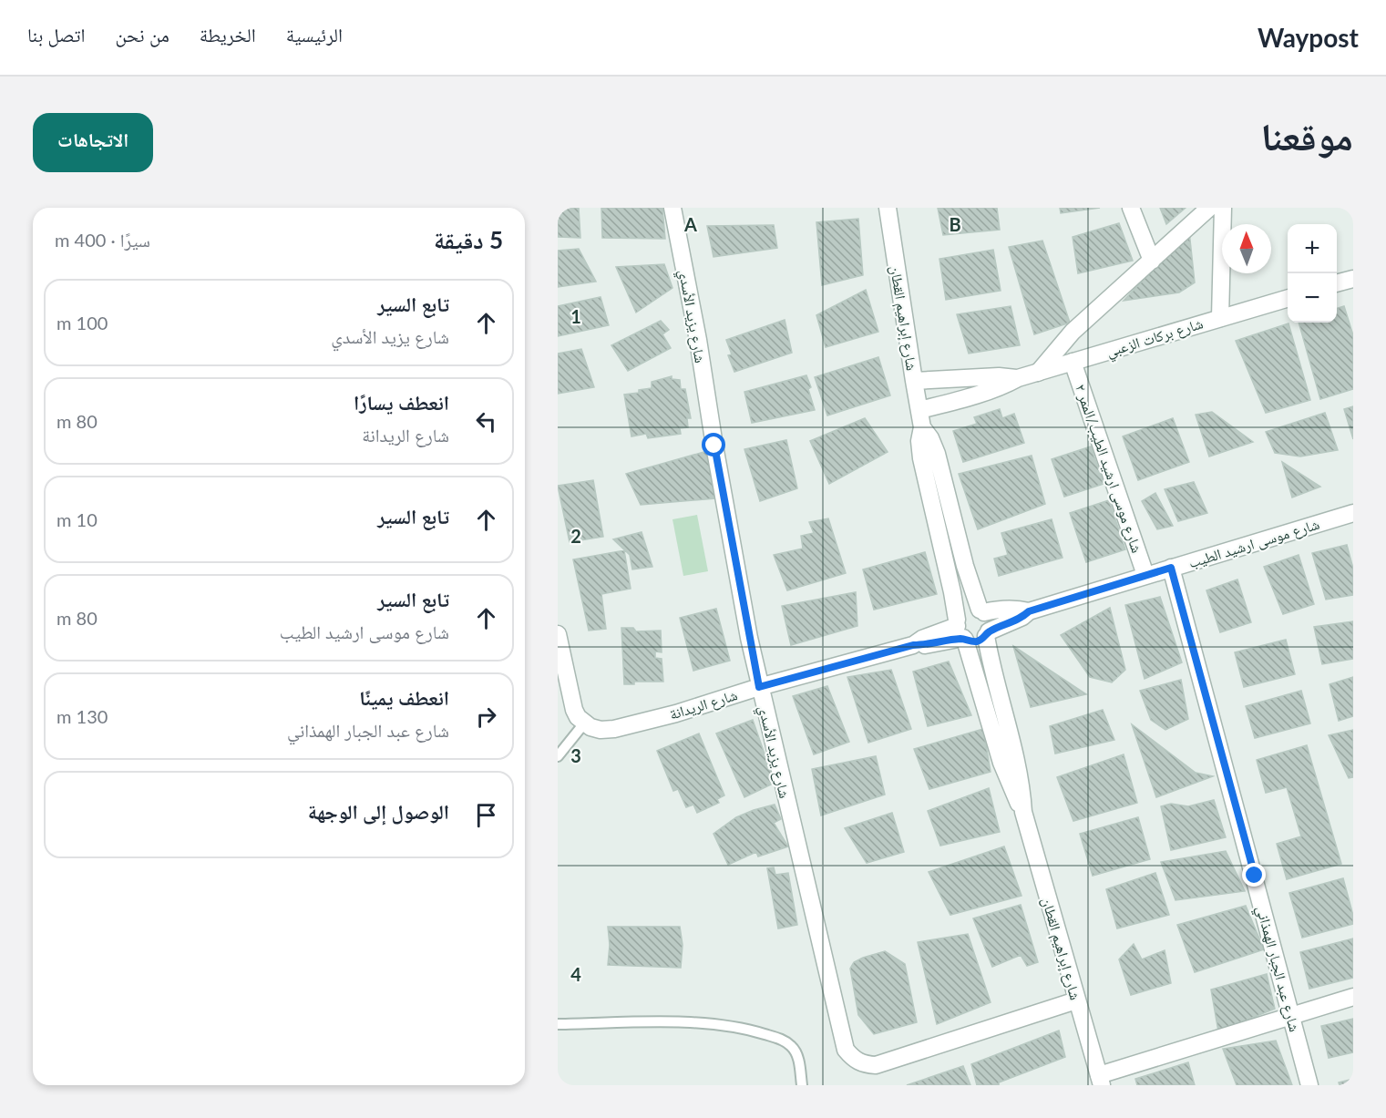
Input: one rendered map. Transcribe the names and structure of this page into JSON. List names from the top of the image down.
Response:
{
  "streets": {
    "street": [
      "شارع يزيد الأسدي",
      "شارع إبراهيم القطان",
      "شارع بركات الزعبي",
      "شارع موسى ارشيد الطيب/الممر ٢",
      "شارع موسى ارشيد الطيب",
      "شارع الريدانة",
      "شارع عبد الجبار الهمذاني"
    ]
  },
  "crossings": [
    ["شارع يزيد الأسدي", "شارع إبراهيم القطان"],
    ["شارع يزيد الأسدي", "شارع الريدانة"],
    ["شارع إبراهيم القطان", "شارع بركات الزعبي"],
    ["شارع إبراهيم القطان", "شارع موسى ارشيد الطيب"],
    ["شارع إبراهيم القطان", "شارع الريدانة"],
    ["شارع بركات الزعبي", "شارع موسى ارشيد الطيب/الممر ٢"],
    ["شارع موسى ارشيد الطيب/الممر ٢", "شارع موسى ارشيد الطيب"],
    ["شارع موسى ارشيد الطيب", "شارع الريدانة"],
    ["شارع موسى ارشيد الطيب", "شارع عبد الجبار الهمذاني"]
  ],
  "north": "top",
  "page": {
    "header": "Waypost",
    "nav": [
      "الرئيسية",
      "الخريطة",
      "من نحن",
      "اتصل بنا"
    ],
    "title": "موقعنا",
    "buttons": "الاتجاهات",
    "heading": ["5 دقيقة", "سيرًا · 400 m"],
    "map_buttons": ["+", "−"],
    "list": [
      ["تابع السير", "شارع يزيد الأسدي", "100 m"],
      ["انعطف يسارًا", "شارع الريدانة", "80 m"],
      ["تابع السير", "10 m"],
      ["تابع السير", "شارع موسى ارشيد الطيب", "80 m"],
      ["انعطف يمينًا", "شارع عبد الجبار الهمذاني", "130 m"],
      "الوصول إلى الوجهة"
    ]
  },
  "grid": {
    "columns": ["A", "B"],
    "rows": [
      "1",
      "2",
      "3",
      "4"
    ]
  }
}
